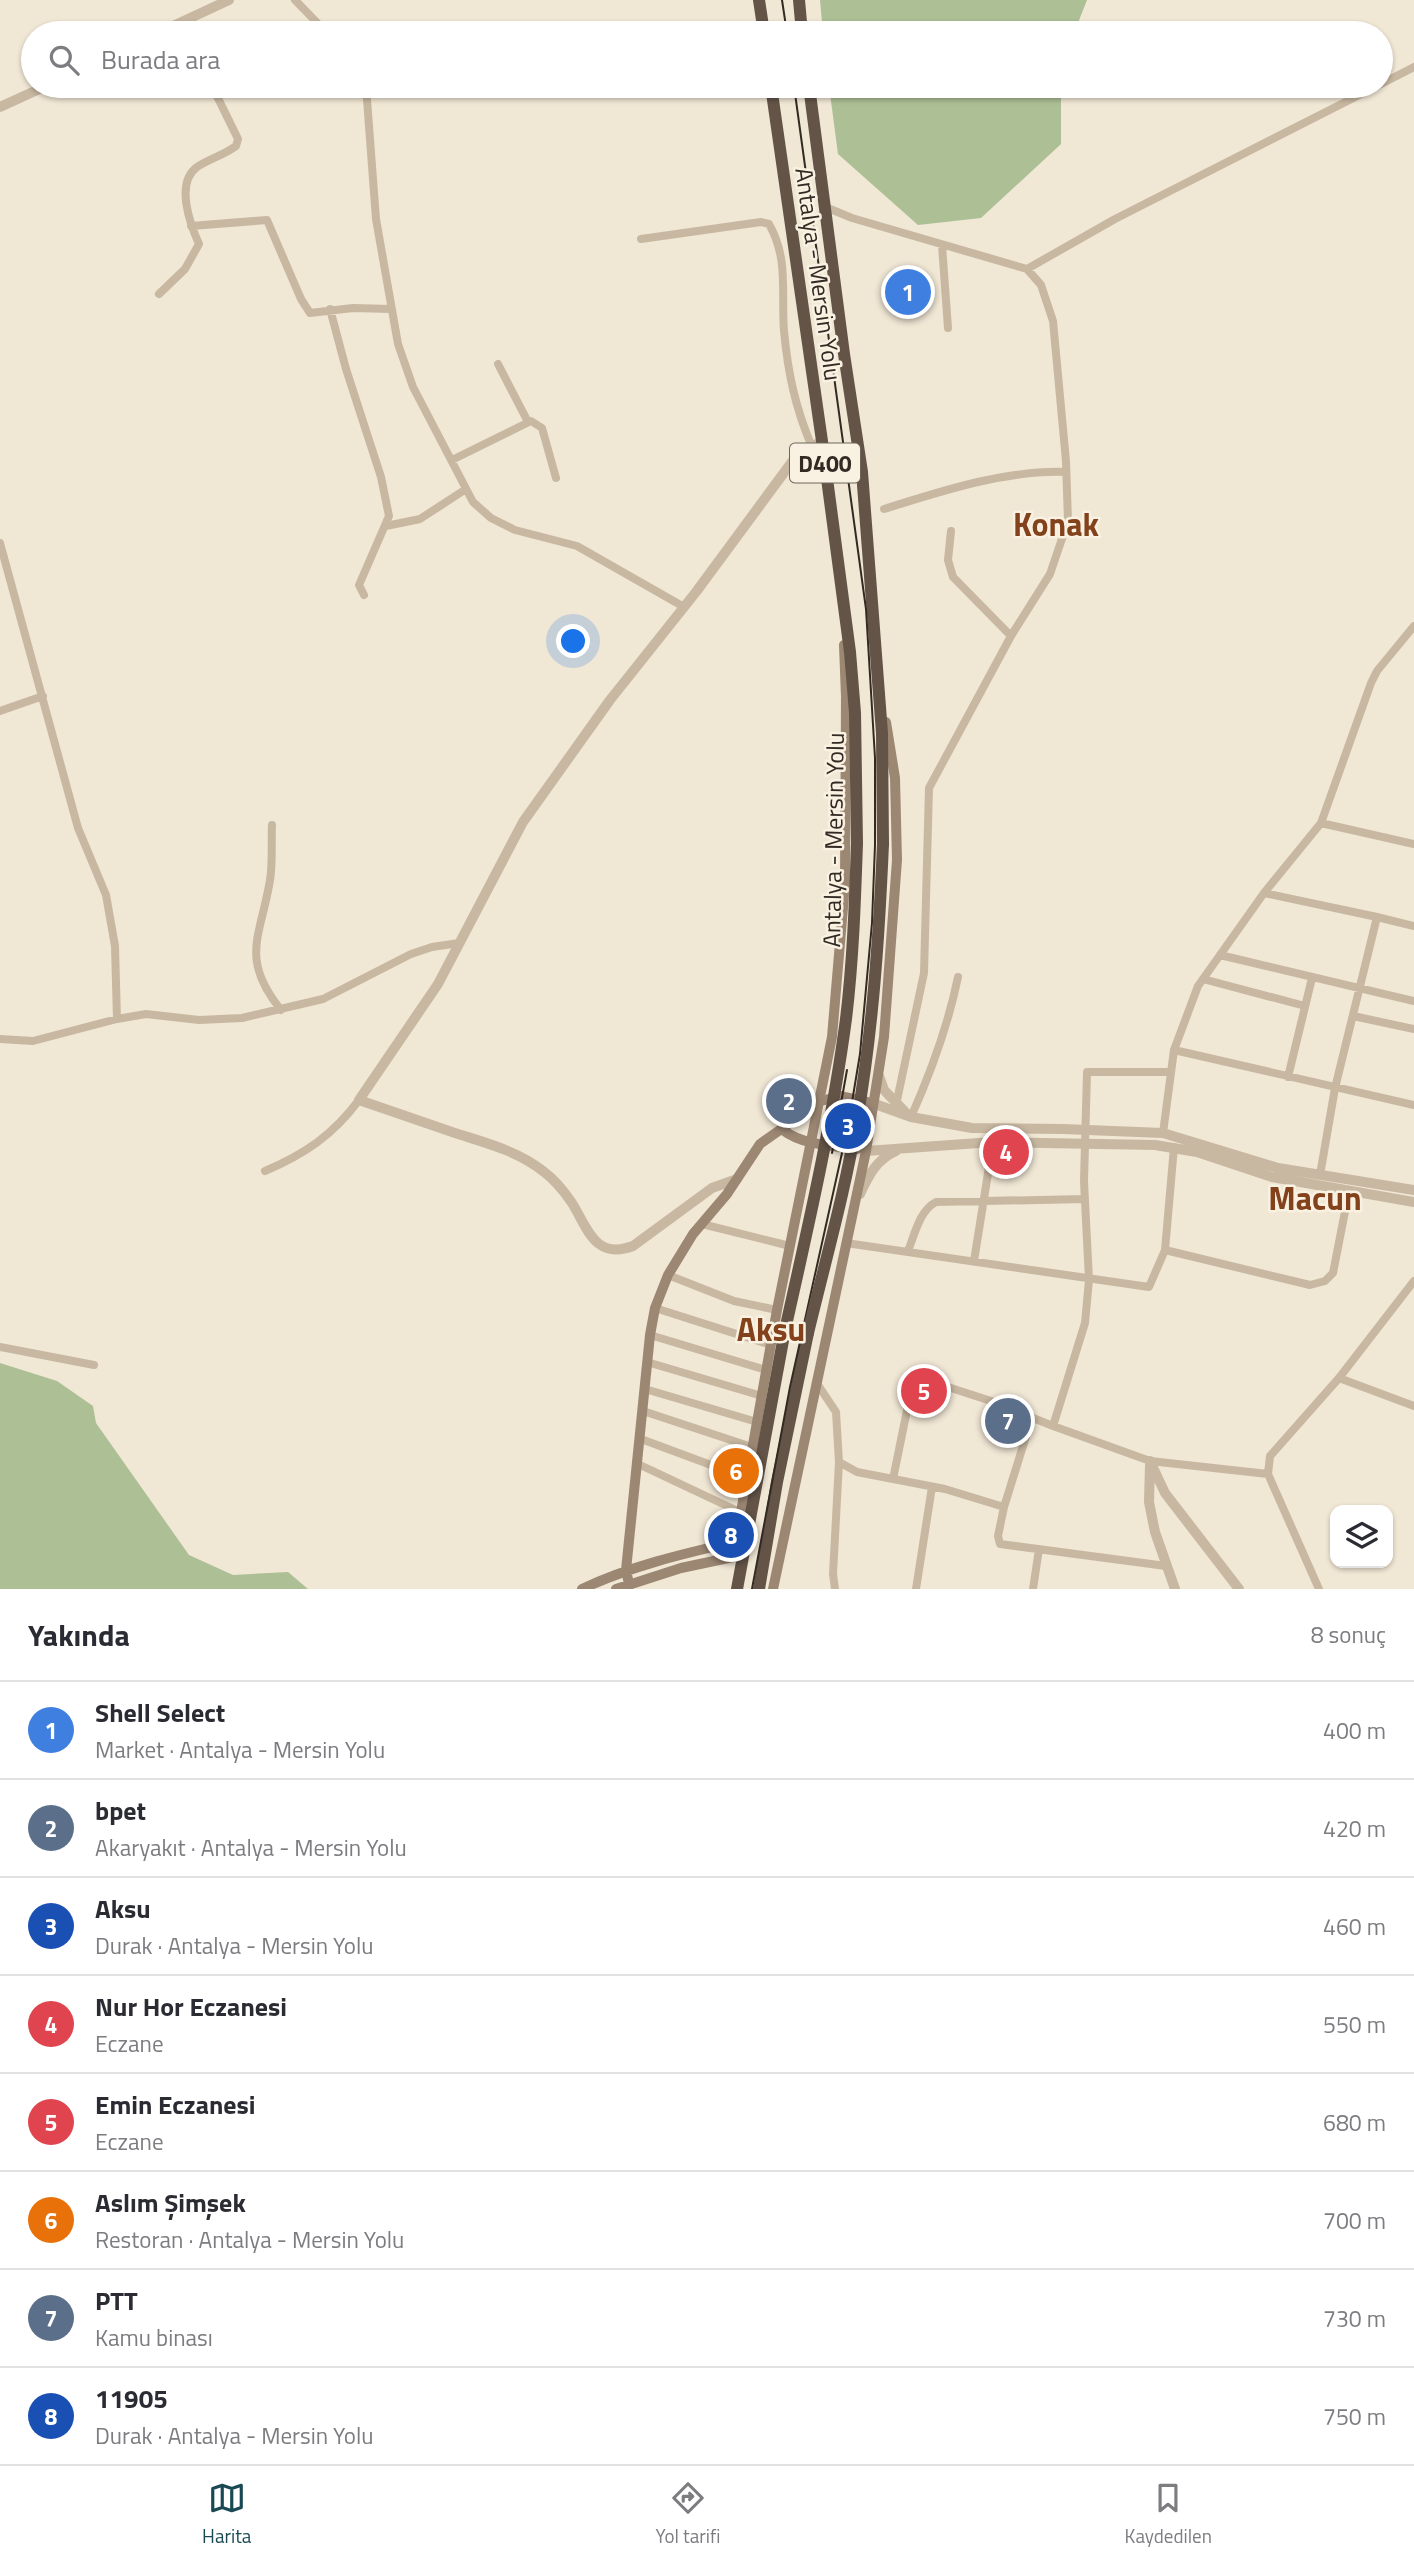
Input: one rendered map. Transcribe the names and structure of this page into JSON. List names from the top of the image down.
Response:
{
  "streets": {
    "highway": ["Antalya - Mersin Yolu", "D400"]
  },
  "districts": ["Konak", "Macun", "Aksu"],
  "page": {
    "search": "Burada ara",
    "pins": [
      "1",
      "2",
      "3",
      "4",
      "5",
      "7",
      "6",
      "8"
    ],
    "heading": ["Yakında", "8 sonuç"],
    "list": [
      {
        "mark": "1",
        "name": "Shell Select",
        "note": "Market · Antalya - Mersin Yolu",
        "value": "400 m"
      },
      {
        "mark": "2",
        "name": "bpet",
        "note": "Akaryakıt · Antalya - Mersin Yolu",
        "value": "420 m"
      },
      {
        "mark": "3",
        "name": "Aksu",
        "note": "Durak · Antalya - Mersin Yolu",
        "value": "460 m"
      },
      {
        "mark": "4",
        "name": "Nur Hor Eczanesi",
        "note": "Eczane",
        "value": "550 m"
      },
      {
        "mark": "5",
        "name": "Emin Eczanesi",
        "note": "Eczane",
        "value": "680 m"
      },
      {
        "mark": "6",
        "name": "Aslım Şimşek",
        "note": "Restoran · Antalya - Mersin Yolu",
        "value": "700 m"
      },
      {
        "mark": "7",
        "name": "PTT",
        "note": "Kamu binası",
        "value": "730 m"
      },
      {
        "mark": "8",
        "name": "11905",
        "note": "Durak · Antalya - Mersin Yolu",
        "value": "750 m"
      }
    ],
    "nav": ["Harita", "Yol tarifi", "Kaydedilen"]
  }
}
